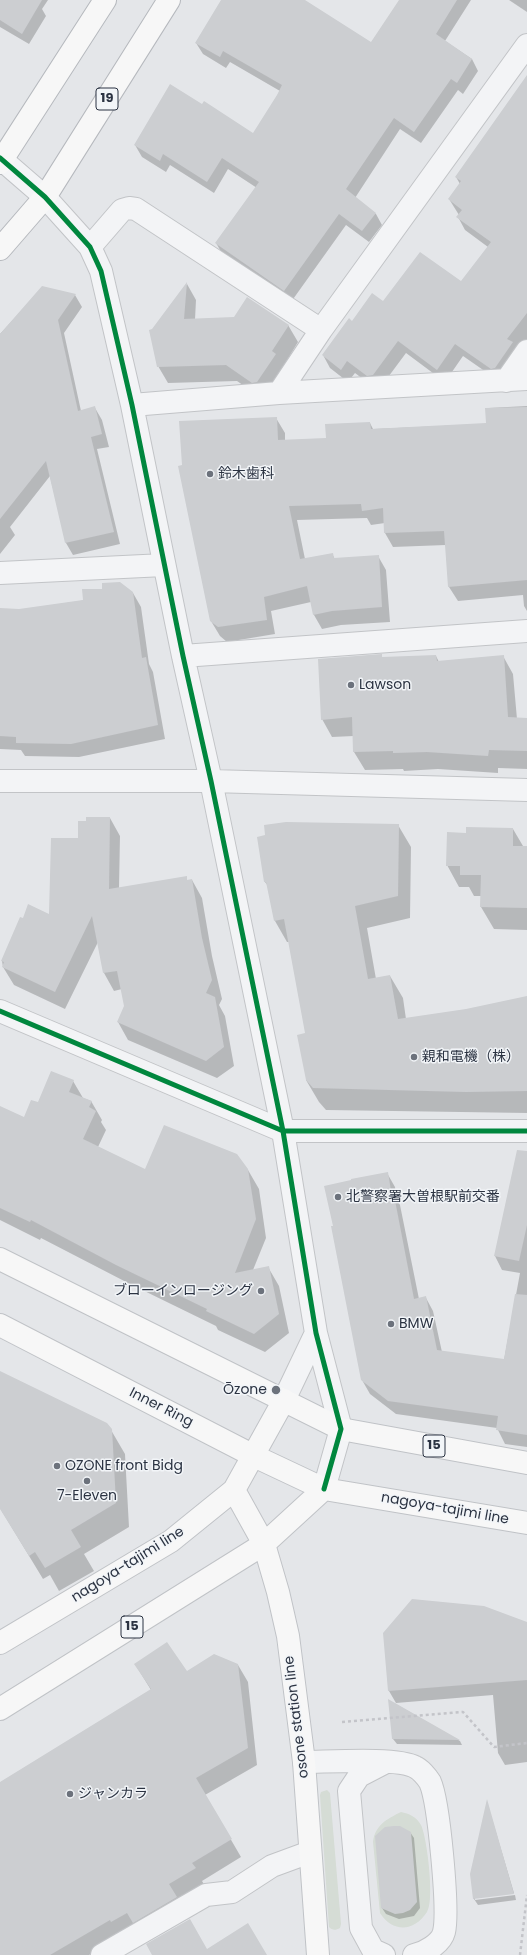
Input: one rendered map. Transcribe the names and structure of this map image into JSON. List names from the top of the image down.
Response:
{
  "streets": {
    "main road": [
      "19",
      "Inner Ring",
      "15",
      "nagoya-tajimi line",
      "osone station line"
    ]
  },
  "crossings": [
    ["Inner Ring", "15"],
    ["Inner Ring", "nagoya-tajimi line"],
    ["15", "nagoya-tajimi line"],
    ["15", "osone station line"],
    ["nagoya-tajimi line", "osone station line"]
  ],
  "places": [
    "鈴木歯科",
    "Lawson",
    "親和電機（株）",
    "北警察署大曽根駅前交番",
    "ブローインロージング",
    "BMW",
    "Ōzone",
    "OZONE front Bidg",
    "7-Eleven",
    "ジャンカラ"
  ]
}
